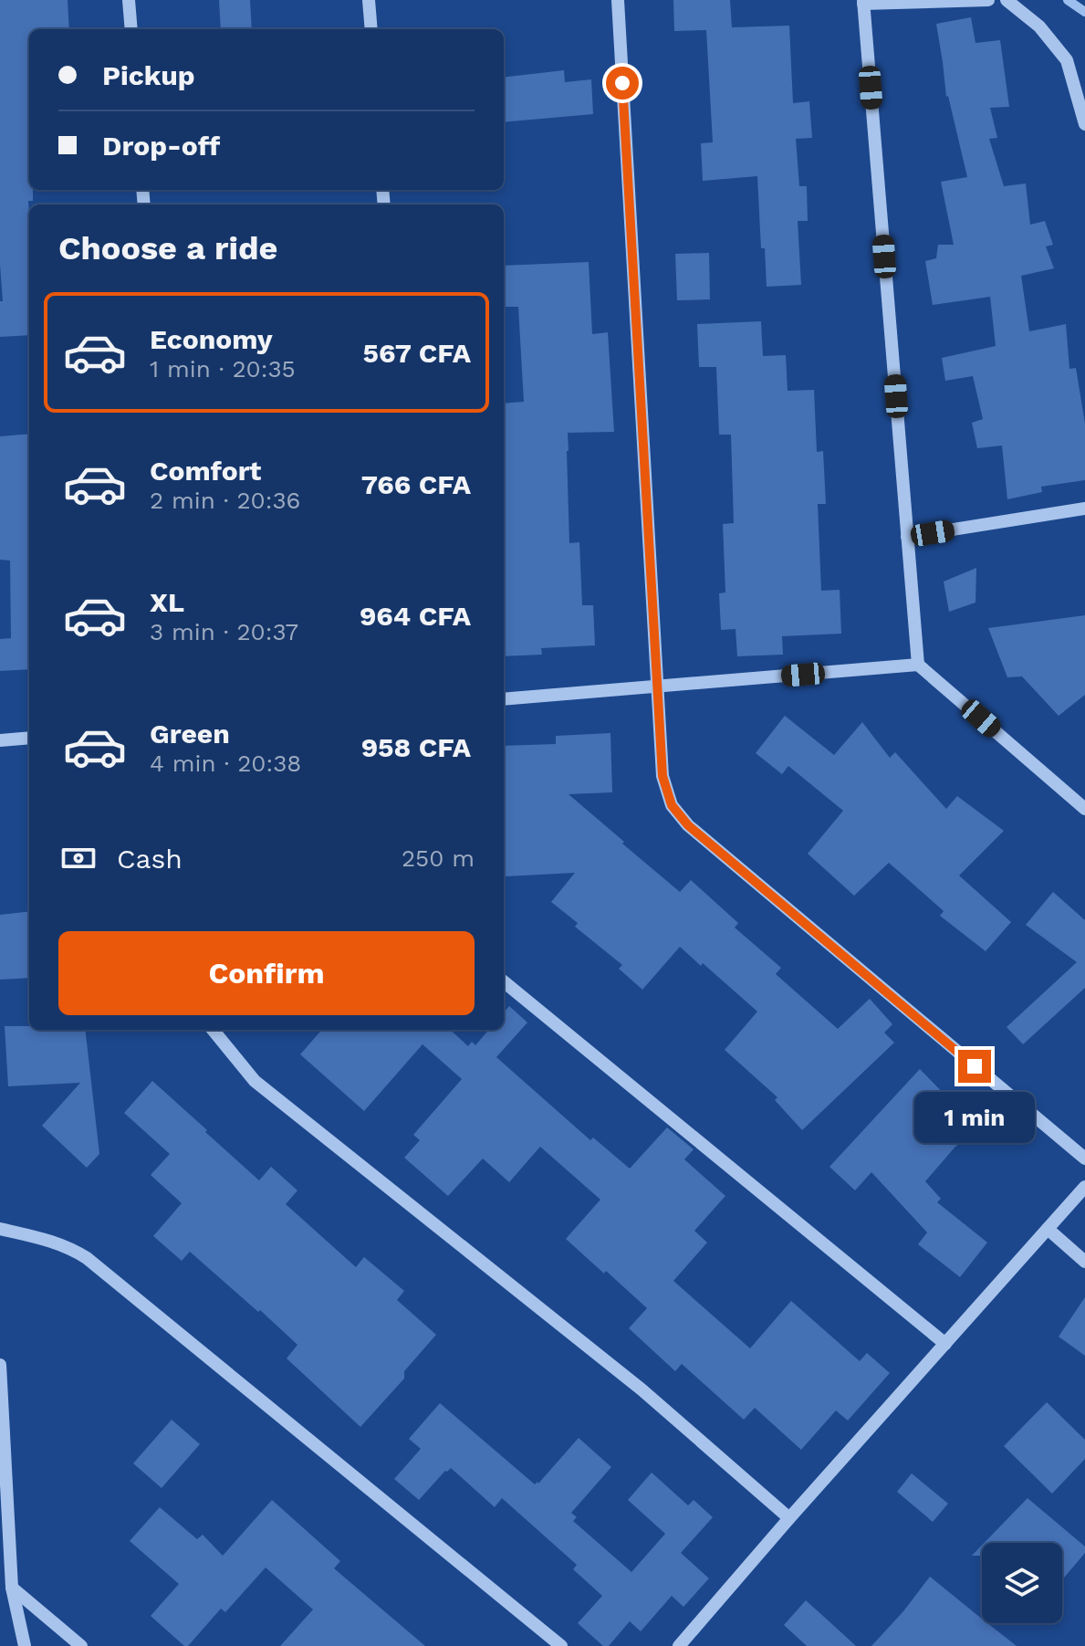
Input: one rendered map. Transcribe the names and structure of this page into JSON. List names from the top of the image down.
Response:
{
  "page": {
    "banner": ["Pickup", "Drop-off"],
    "heading": "Choose a ride",
    "list": [
      {
        "name": "Economy",
        "note": "1 min · 20:35",
        "value": "567 CFA"
      },
      {
        "name": "Comfort",
        "note": "2 min · 20:36",
        "value": "766 CFA"
      },
      {
        "name": "XL",
        "note": "3 min · 20:37",
        "value": "964 CFA"
      },
      {
        "name": "Green",
        "note": "4 min · 20:38",
        "value": "958 CFA"
      }
    ],
    "pay": ["Cash", "250 m"],
    "buttons": "Confirm",
    "bubble": "1 min"
  }
}
